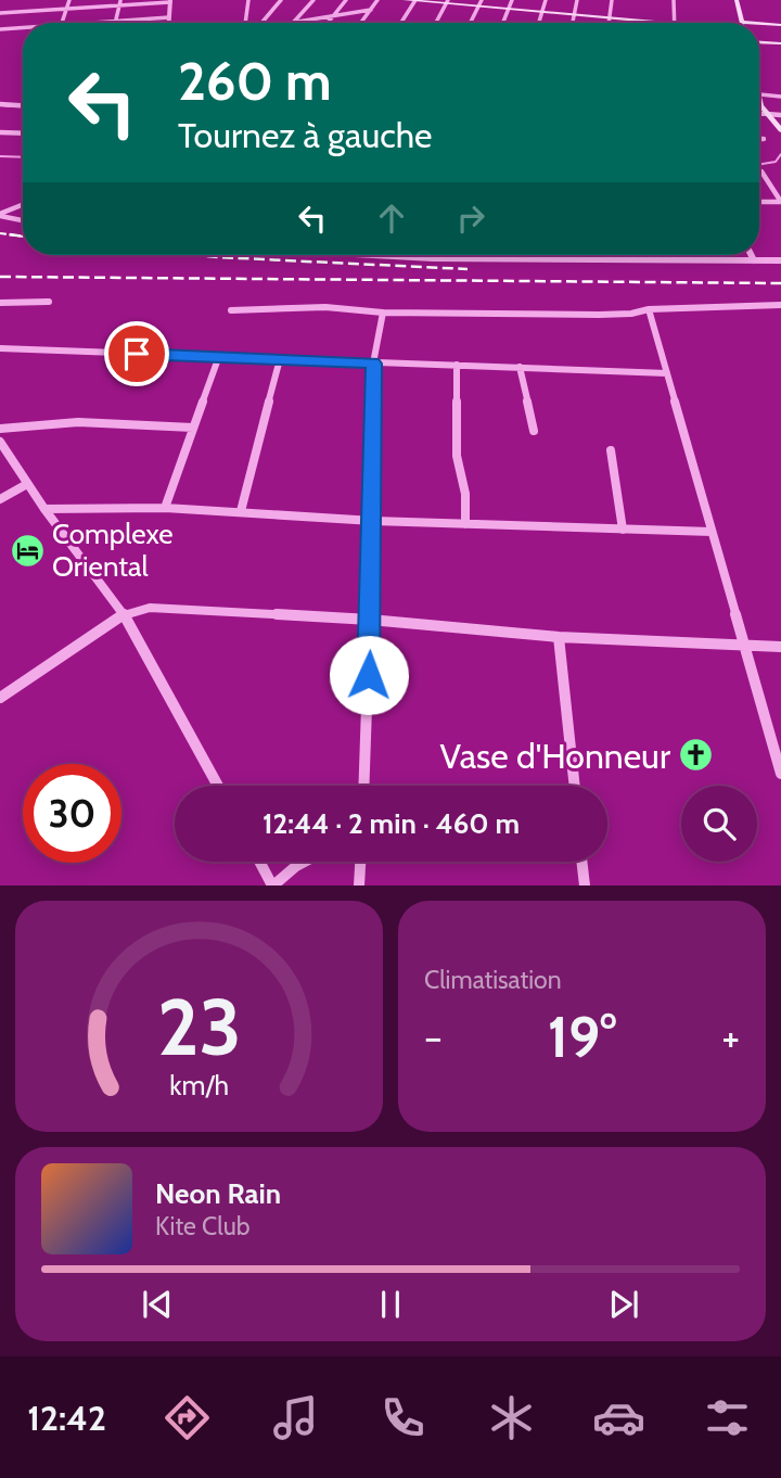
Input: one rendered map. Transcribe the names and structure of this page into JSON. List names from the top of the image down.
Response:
{
  "places": {
    "hotel": ["Complexe Oriental"],
    "church": ["Vase d'Honneur"]
  },
  "page": {
    "turn": ["260 m", "Tournez à gauche"],
    "limit": "30",
    "trip": "12:44 · 2 min · 460 m",
    "tile": "Climatisation",
    "heat": ["−", "19°", "+"],
    "song": ["Neon Rain", "Kite Club"],
    "tabs": "12:42",
    "gauge": ["23", "km/h"]
  }
}
